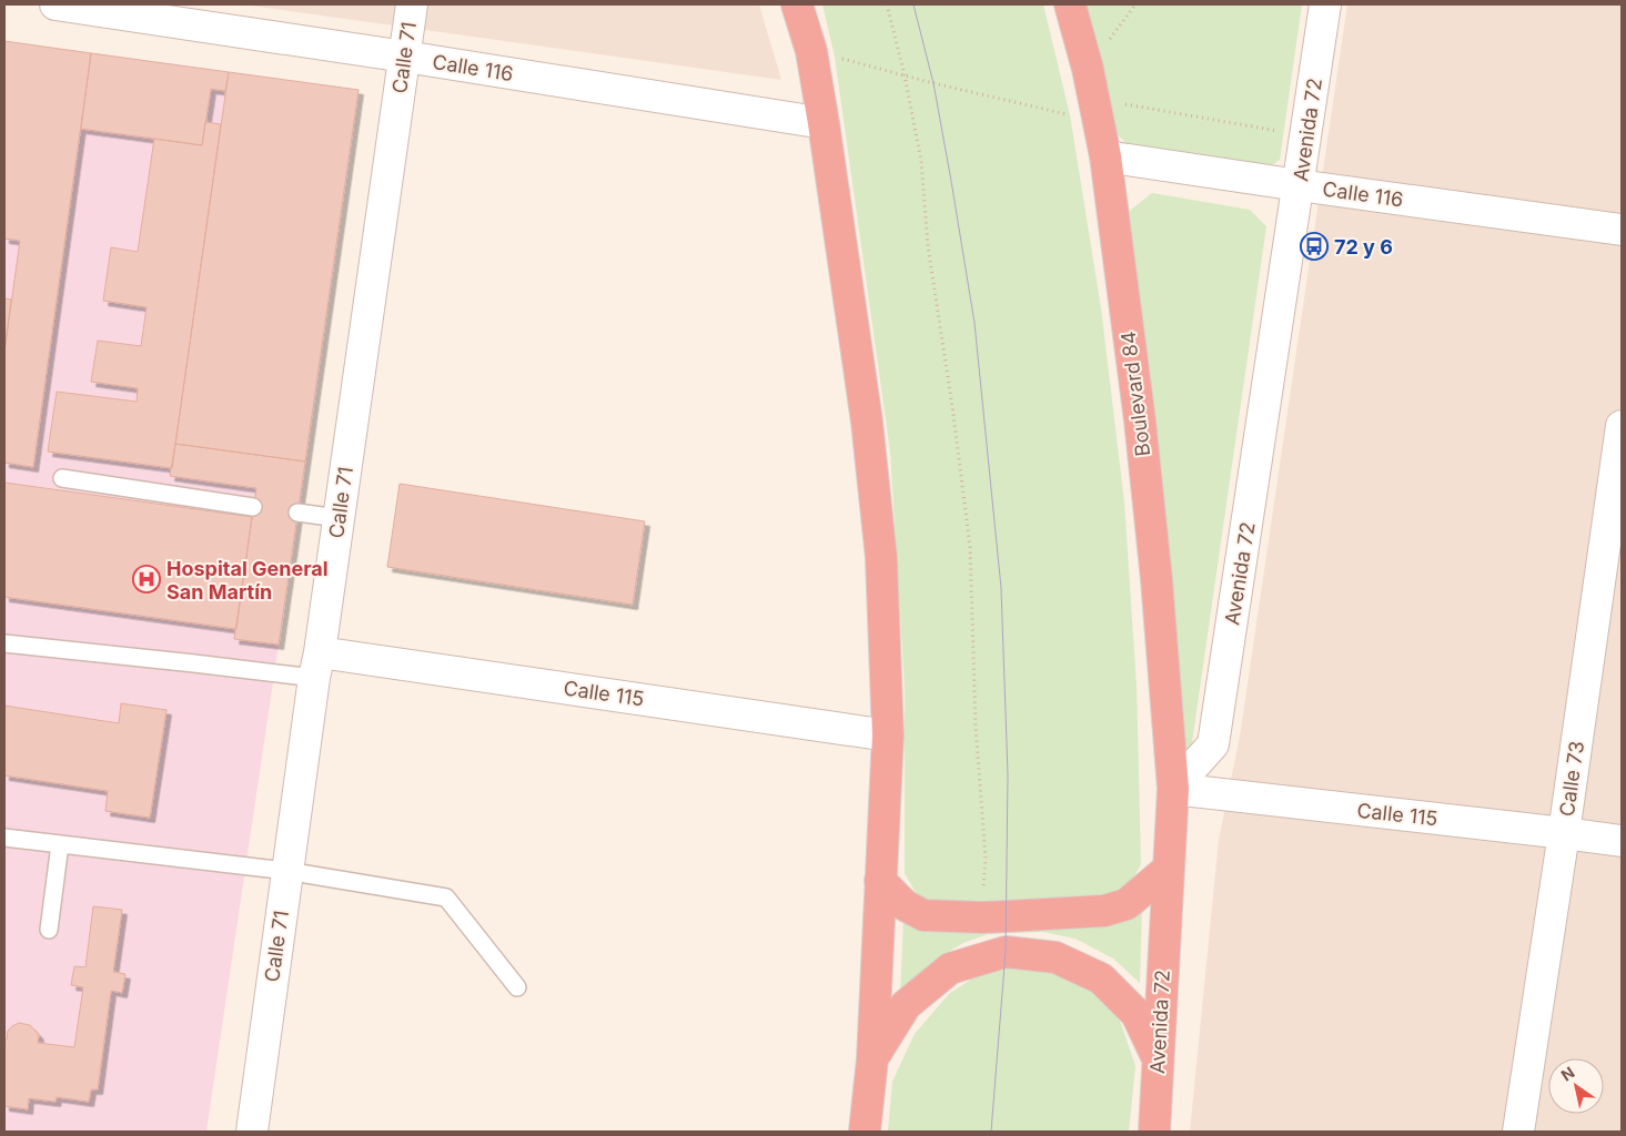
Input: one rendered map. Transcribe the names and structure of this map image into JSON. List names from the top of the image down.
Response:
{
  "streets": {
    "highway": ["Avenida 72", "Boulevard 84"],
    "street": [
      "Calle 71",
      "Calle 116",
      "Calle 115",
      "Calle 73"
    ]
  },
  "crossings": [
    ["Calle 71", "Calle 116"],
    ["Calle 71", "Calle 115"],
    ["Calle 116", "Avenida 72"],
    ["Calle 116", "Boulevard 84"],
    ["Avenida 72", "Boulevard 84"],
    ["Avenida 72", "Calle 115"],
    ["Boulevard 84", "Calle 115"],
    ["Calle 115", "Calle 73"]
  ],
  "places": {
    "bus stop": ["72 y 6"],
    "hospital": ["Hospital General San Martín"]
  },
  "north": "top left"
}
